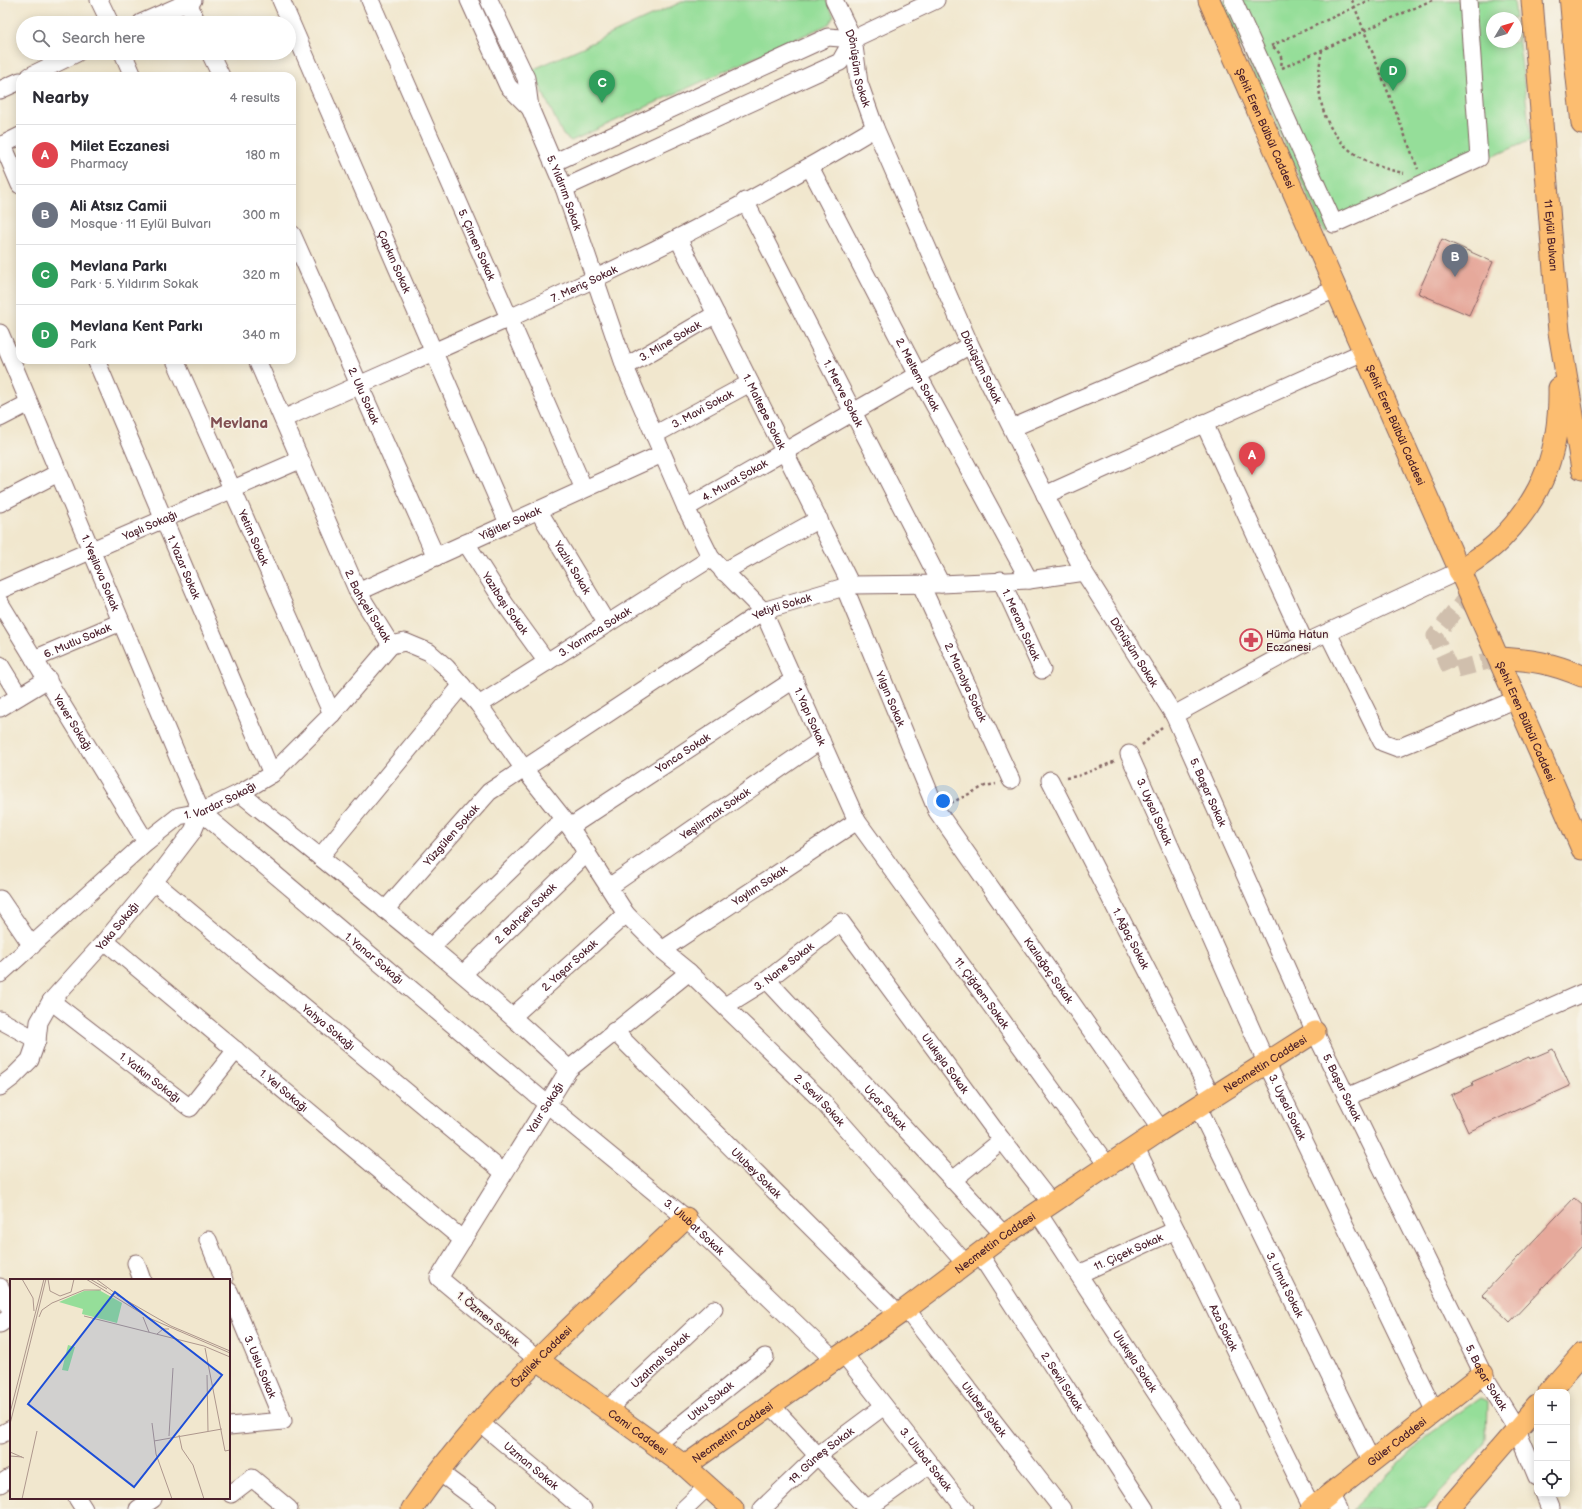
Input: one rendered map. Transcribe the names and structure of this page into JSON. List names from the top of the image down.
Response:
{
  "streets": {
    "main road": [
      "Şehit Eren Bülbül Caddesi",
      "11 Eylül Bulvarı",
      "Necmettin Caddesi",
      "Özdilek Caddesi",
      "Cami Caddesi",
      "Güler Caddesi"
    ],
    "street": [
      "Dönüşüm Sokak",
      "5. Yıldırım Sokak",
      "5. Çimen Sokak",
      "Çapkın Sokak",
      "7. Meriç Sokak",
      "3. Mine Sokak",
      "2. Meltem Sokak",
      "1. Merve Sokak",
      "2. Ulu Sokak",
      "3. Mavi Sokak",
      "1. Maltepe Sokak",
      "4. Murat Sokak",
      "Yiğitler Sokak",
      "Yaşlı Sokağı",
      "Yetim Sokak",
      "1. Yazar Sokak",
      "Yazlık Sokak",
      "1. Yeşilova Sokak",
      "Yazıbaşı Sokak",
      "2. Bahçeli Sokak",
      "Yetiyti Sokak",
      "1. Meram Sokak",
      "3. Yarımca Sokak",
      "6. Mutlu Sokak",
      "2. Manolya Sokak",
      "Yılgın Sokak",
      "1. Yapı Sokak",
      "Yaver Sokağı",
      "Yonca Sokak",
      "5. Başar Sokak",
      "1. Vardar Sokağı",
      "3. Uysal Sokak",
      "Yeşilırmak Sokak",
      "Yüzgülen Sokak",
      "Yaylım Sokak",
      "Yaka Sokağı",
      "1. Ağaç Sokak",
      "1. Yanar Sokağı",
      "2. Yaşar Sokak",
      "3. Nane Sokak",
      "Kızılağaç Sokak",
      "11. Çiğdem Sokak",
      "Yahya Sokağı",
      "Ulukışla Sokak",
      "1. Yatkın Sokağı",
      "1. Yel Sokağı",
      "2. Sevil Sokak",
      "Yatır Sokağı",
      "Uçar Sokak",
      "Ulubey Sokak",
      "3. Ulubat Sokak",
      "11. Çiçek Sokak",
      "3. Umut Sokak",
      "1. Özmen Sokak",
      "Aza Sokak",
      "Uzatmalı Sokak",
      "3. Uslu Sokak",
      "Utku Sokak",
      "19. Güneş Sokak",
      "Uzman Sokak"
    ]
  },
  "crossings": [
    ["Dönüşüm Sokak", "7. Meriç Sokak"],
    ["Dönüşüm Sokak", "4. Murat Sokak"],
    ["Dönüşüm Sokak", "Yetiyti Sokak"],
    ["Dönüşüm Sokak", "5. Başar Sokak"],
    ["5. Yıldırım Sokak", "7. Meriç Sokak"],
    ["5. Yıldırım Sokak", "3. Mine Sokak"],
    ["5. Yıldırım Sokak", "3. Mavi Sokak"],
    ["5. Yıldırım Sokak", "4. Murat Sokak"],
    ["5. Yıldırım Sokak", "Yiğitler Sokak"],
    ["5. Yıldırım Sokak", "Yetiyti Sokak"],
    ["5. Yıldırım Sokak", "3. Yarımca Sokak"],
    ["5. Yıldırım Sokak", "1. Yapı Sokak"],
    ["5. Çimen Sokak", "7. Meriç Sokak"],
    ["5. Çimen Sokak", "Yiğitler Sokak"],
    ["Çapkın Sokak", "7. Meriç Sokak"],
    ["Çapkın Sokak", "Yiğitler Sokak"],
    ["7. Meriç Sokak", "2. Meltem Sokak"],
    ["7. Meriç Sokak", "1. Merve Sokak"],
    ["7. Meriç Sokak", "2. Ulu Sokak"],
    ["7. Meriç Sokak", "1. Maltepe Sokak"],
    ["7. Meriç Sokak", "2. Bahçeli Sokak"],
    ["3. Mine Sokak", "1. Maltepe Sokak"],
    ["2. Meltem Sokak", "4. Murat Sokak"],
    ["2. Meltem Sokak", "Yetiyti Sokak"],
    ["1. Merve Sokak", "4. Murat Sokak"],
    ["1. Merve Sokak", "Yetiyti Sokak"],
    ["2. Ulu Sokak", "Yiğitler Sokak"],
    ["3. Mavi Sokak", "1. Maltepe Sokak"],
    ["1. Maltepe Sokak", "4. Murat Sokak"],
    ["1. Maltepe Sokak", "Yetiyti Sokak"],
    ["1. Maltepe Sokak", "Yılgın Sokak"],
    ["Yiğitler Sokak", "Yazlık Sokak"],
    ["Yiğitler Sokak", "Yazıbaşı Sokak"],
    ["Yiğitler Sokak", "2. Bahçeli Sokak"],
    ["Yaşlı Sokağı", "Yetim Sokak"],
    ["Yaşlı Sokağı", "1. Yazar Sokak"],
    ["Yaşlı Sokağı", "1. Yeşilova Sokak"],
    ["Yaşlı Sokağı", "2. Bahçeli Sokak"],
    ["Yetim Sokak", "1. Vardar Sokağı"],
    ["1. Yazar Sokak", "1. Vardar Sokağı"],
    ["Yazlık Sokak", "3. Yarımca Sokak"],
    ["1. Yeşilova Sokak", "6. Mutlu Sokak"],
    ["1. Yeşilova Sokak", "1. Vardar Sokağı"],
    ["1. Yeşilova Sokak", "Yaka Sokağı"],
    ["1. Yeşilova Sokak", "1. Yanar Sokağı"],
    ["Yazıbaşı Sokak", "3. Yarımca Sokak"],
    ["2. Bahçeli Sokak", "Yetiyti Sokak"],
    ["2. Bahçeli Sokak", "3. Yarımca Sokak"],
    ["2. Bahçeli Sokak", "Yonca Sokak"],
    ["2. Bahçeli Sokak", "1. Vardar Sokağı"],
    ["2. Bahçeli Sokak", "Yeşilırmak Sokak"],
    ["2. Bahçeli Sokak", "Yüzgülen Sokak"],
    ["2. Bahçeli Sokak", "Yaylım Sokak"],
    ["2. Bahçeli Sokak", "2. Yaşar Sokak"],
    ["2. Bahçeli Sokak", "2. Sevil Sokak"],
    ["Yetiyti Sokak", "1. Meram Sokak"],
    ["Yetiyti Sokak", "2. Manolya Sokak"],
    ["Yetiyti Sokak", "Yılgın Sokak"],
    ["Yetiyti Sokak", "1. Yapı Sokak"],
    ["Yetiyti Sokak", "Yüzgülen Sokak"],
    ["6. Mutlu Sokak", "Yaver Sokağı"],
    ["Yılgın Sokak", "Kızılağaç Sokak"],
    ["1. Yapı Sokak", "Yonca Sokak"],
    ["1. Yapı Sokak", "Yeşilırmak Sokak"],
    ["1. Yapı Sokak", "Yaylım Sokak"],
    ["1. Yapı Sokak", "11. Çiğdem Sokak"],
    ["Yaver Sokağı", "1. Vardar Sokağı"],
    ["5. Başar Sokak", "Necmettin Caddesi"],
    ["5. Başar Sokak", "Güler Caddesi"],
    ["1. Vardar Sokağı", "Yaka Sokağı"],
    ["1. Vardar Sokağı", "1. Yanar Sokağı"],
    ["3. Uysal Sokak", "Necmettin Caddesi"],
    ["3. Uysal Sokak", "Güler Caddesi"],
    ["Yaylım Sokak", "11. Çiğdem Sokak"],
    ["Yaylım Sokak", "2. Sevil Sokak"],
    ["Yaka Sokağı", "1. Yanar Sokağı"],
    ["Yaka Sokağı", "Yahya Sokağı"],
    ["Yaka Sokağı", "1. Yatkın Sokağı"],
    ["Yaka Sokağı", "1. Yel Sokağı"],
    ["1. Ağaç Sokak", "Necmettin Caddesi"],
    ["1. Ağaç Sokak", "3. Umut Sokak"],
    ["1. Yanar Sokağı", "Yatır Sokağı"],
    ["1. Yanar Sokağı", "3. Ulubat Sokak"],
    ["3. Nane Sokak", "Ulukışla Sokak"],
    ["3. Nane Sokak", "2. Sevil Sokak"],
    ["3. Nane Sokak", "Uçar Sokak"],
    ["Kızılağaç Sokak", "Necmettin Caddesi"],
    ["11. Çiğdem Sokak", "Necmettin Caddesi"],
    ["Yahya Sokağı", "Yatır Sokağı"],
    ["Necmettin Caddesi", "Ulukışla Sokak"],
    ["Necmettin Caddesi", "2. Sevil Sokak"],
    ["Necmettin Caddesi", "Uçar Sokak"],
    ["Necmettin Caddesi", "Ulubey Sokak"],
    ["Necmettin Caddesi", "3. Ulubat Sokak"],
    ["Necmettin Caddesi", "3. Umut Sokak"],
    ["Necmettin Caddesi", "Aza Sokak"],
    ["Necmettin Caddesi", "Cami Caddesi"],
    ["Ulukışla Sokak", "11. Çiçek Sokak"],
    ["1. Yatkın Sokağı", "1. Yel Sokağı"],
    ["1. Yel Sokağı", "Yatır Sokağı"],
    ["2. Sevil Sokak", "Yatır Sokağı"],
    ["Yatır Sokağı", "Ulubey Sokak"],
    ["Yatır Sokağı", "3. Ulubat Sokak"],
    ["Yatır Sokağı", "1. Özmen Sokak"],
    ["3. Ulubat Sokak", "Özdilek Caddesi"],
    ["3. Ulubat Sokak", "19. Güneş Sokak"],
    ["11. Çiçek Sokak", "Aza Sokak"],
    ["3. Umut Sokak", "Güler Caddesi"],
    ["1. Özmen Sokak", "Özdilek Caddesi"],
    ["1. Özmen Sokak", "Cami Caddesi"],
    ["Aza Sokak", "Güler Caddesi"],
    ["Özdilek Caddesi", "Cami Caddesi"],
    ["Özdilek Caddesi", "Uzman Sokak"],
    ["Uzatmalı Sokak", "Cami Caddesi"],
    ["Utku Sokak", "Cami Caddesi"]
  ],
  "districts": ["Mevlana"],
  "places": {
    "pharmacy": ["Hüma Hatun Eczanesi"]
  },
  "north": "top right",
  "page": {
    "search": "Search here",
    "pins": [
      "D",
      "C",
      "B",
      "A"
    ],
    "heading": ["Nearby", "4 results"],
    "list": [
      {
        "mark": "A",
        "name": "Milet Eczanesi",
        "note": "Pharmacy",
        "value": "180 m"
      },
      {
        "mark": "B",
        "name": "Ali Atsız Camii",
        "note": "Mosque · 11 Eylül Bulvarı",
        "value": "300 m"
      },
      {
        "mark": "C",
        "name": "Mevlana Parkı",
        "note": "Park · 5. Yıldırım Sokak",
        "value": "320 m"
      },
      {
        "mark": "D",
        "name": "Mevlana Kent Parkı",
        "note": "Park",
        "value": "340 m"
      }
    ],
    "map_buttons": ["+", "−"]
  }
}
